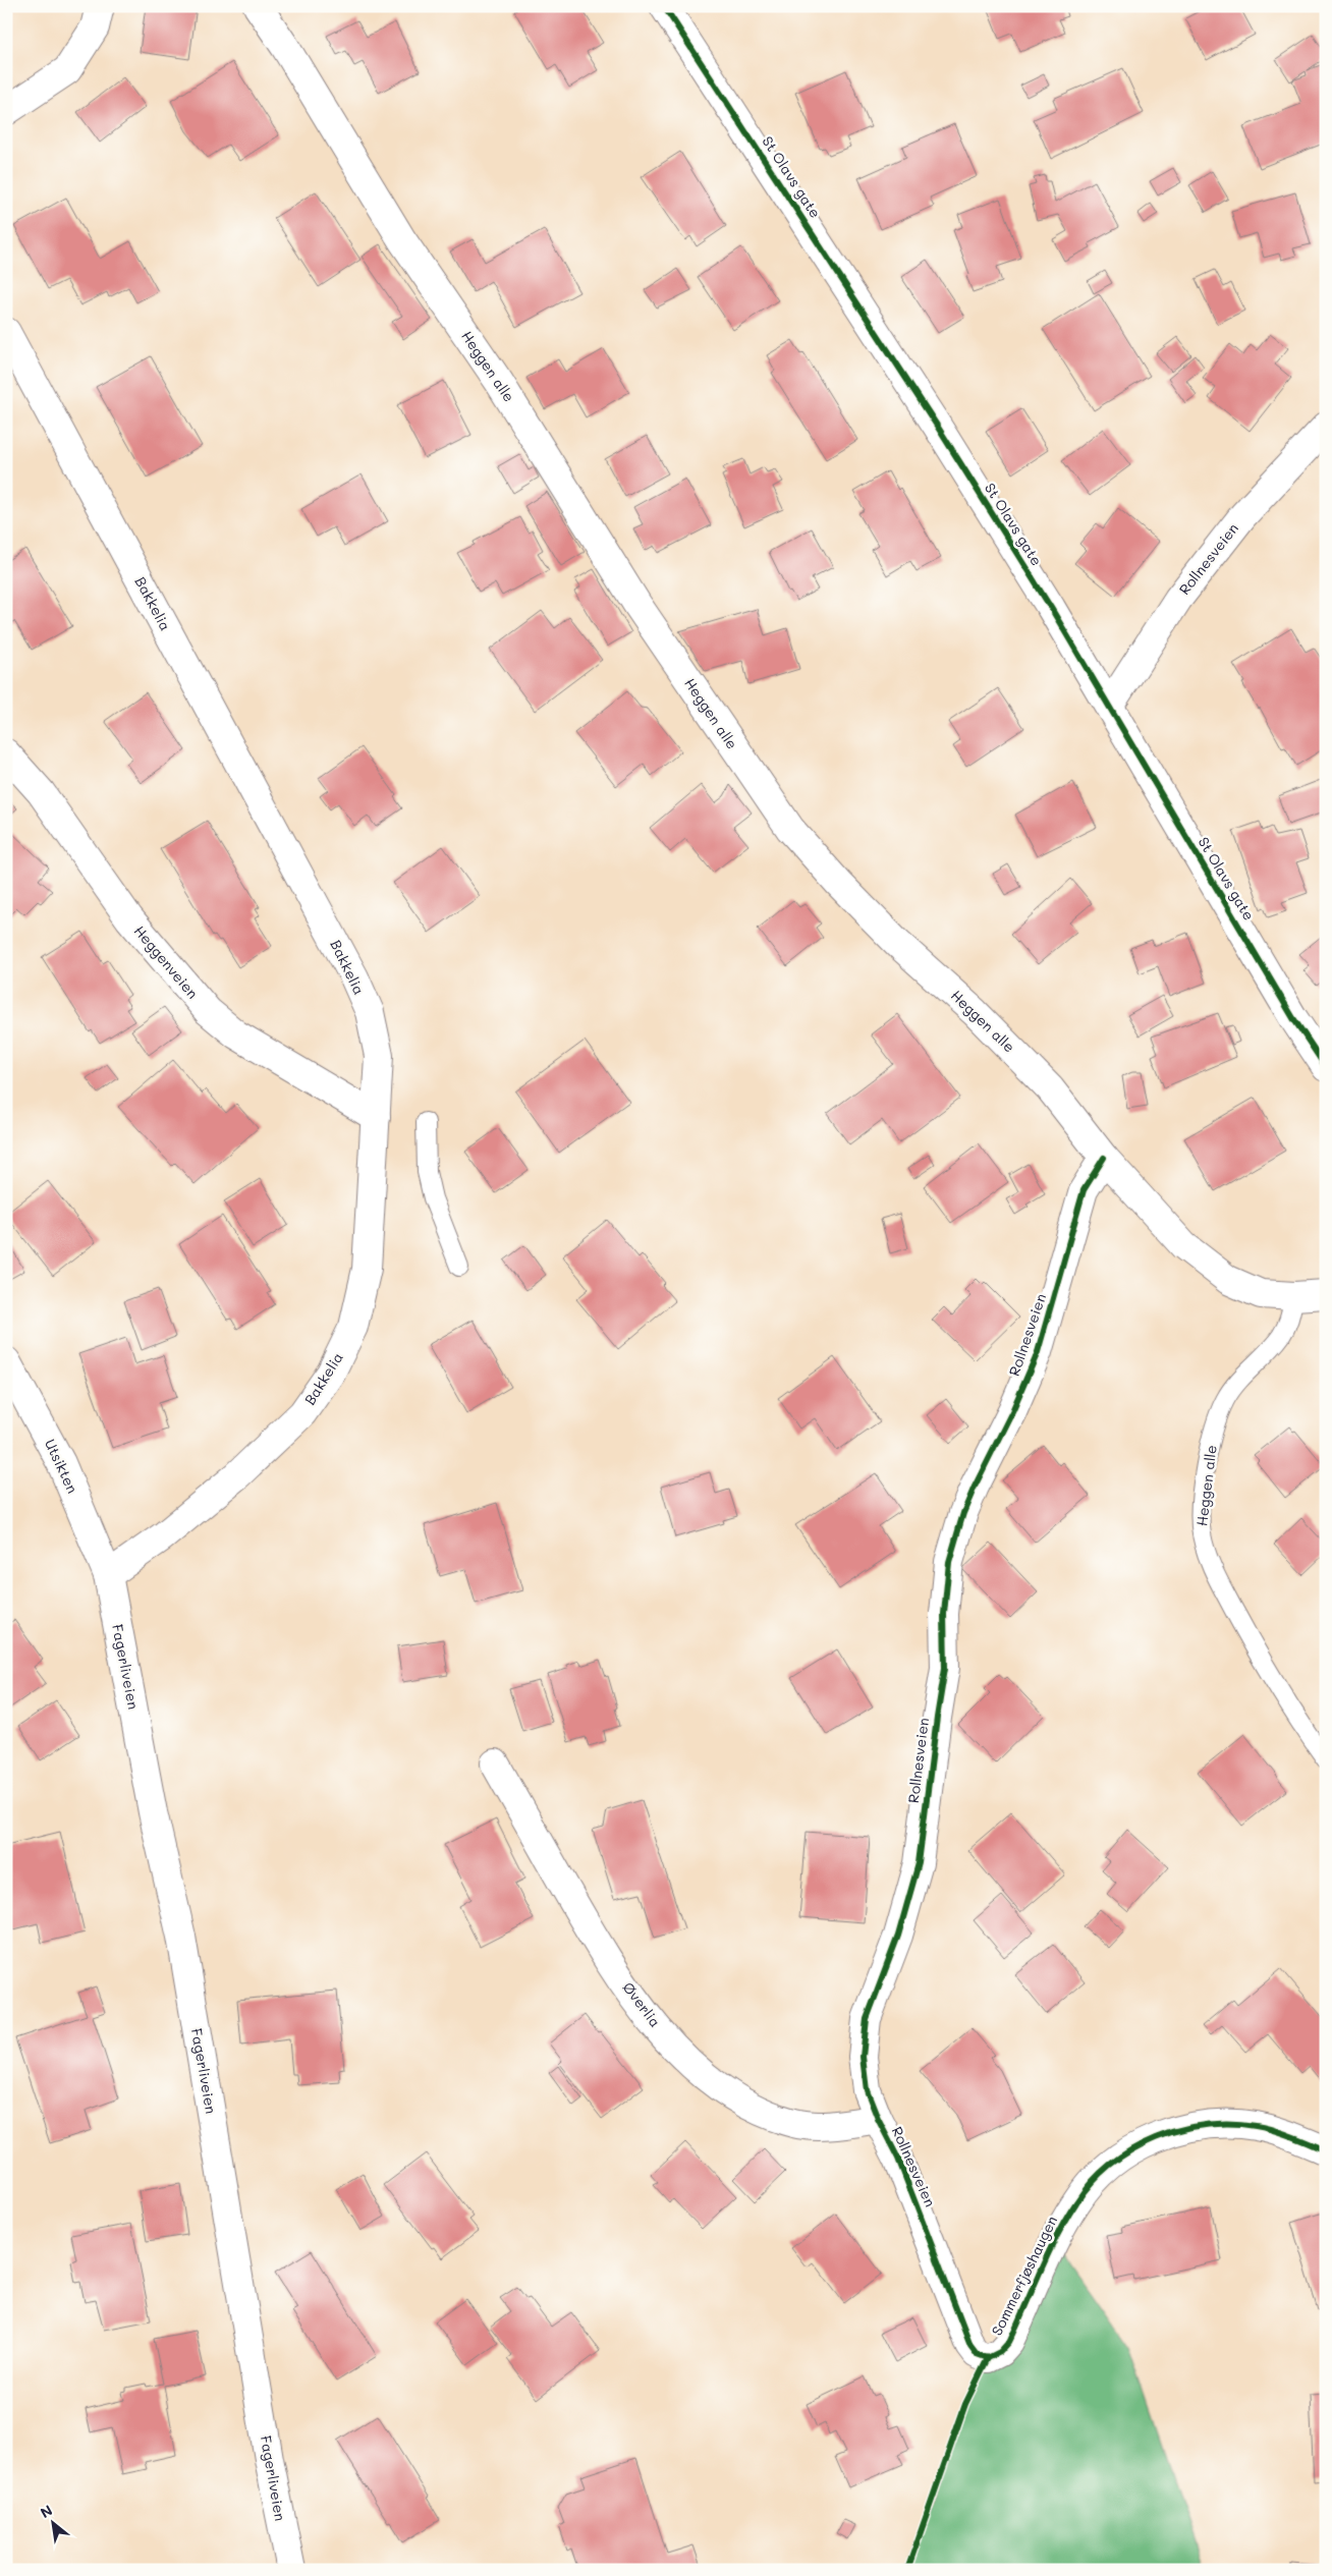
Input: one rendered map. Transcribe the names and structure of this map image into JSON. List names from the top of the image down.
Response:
{
  "streets": {
    "street": [
      "St Olavs gate",
      "Heggen alle",
      "Rollnesveien",
      "Bakkelia",
      "Heggenveien",
      "Utsikten",
      "Fagerliveien",
      "Øverlia",
      "Sommerfjøshaugen"
    ]
  },
  "crossings": [
    ["St Olavs gate", "Rollnesveien"],
    ["Heggen alle", "Rollnesveien"],
    ["Rollnesveien", "Øverlia"],
    ["Rollnesveien", "Sommerfjøshaugen"],
    ["Bakkelia", "Heggenveien"],
    ["Bakkelia", "Utsikten"],
    ["Bakkelia", "Fagerliveien"],
    ["Utsikten", "Fagerliveien"]
  ],
  "north": "top left"
}
